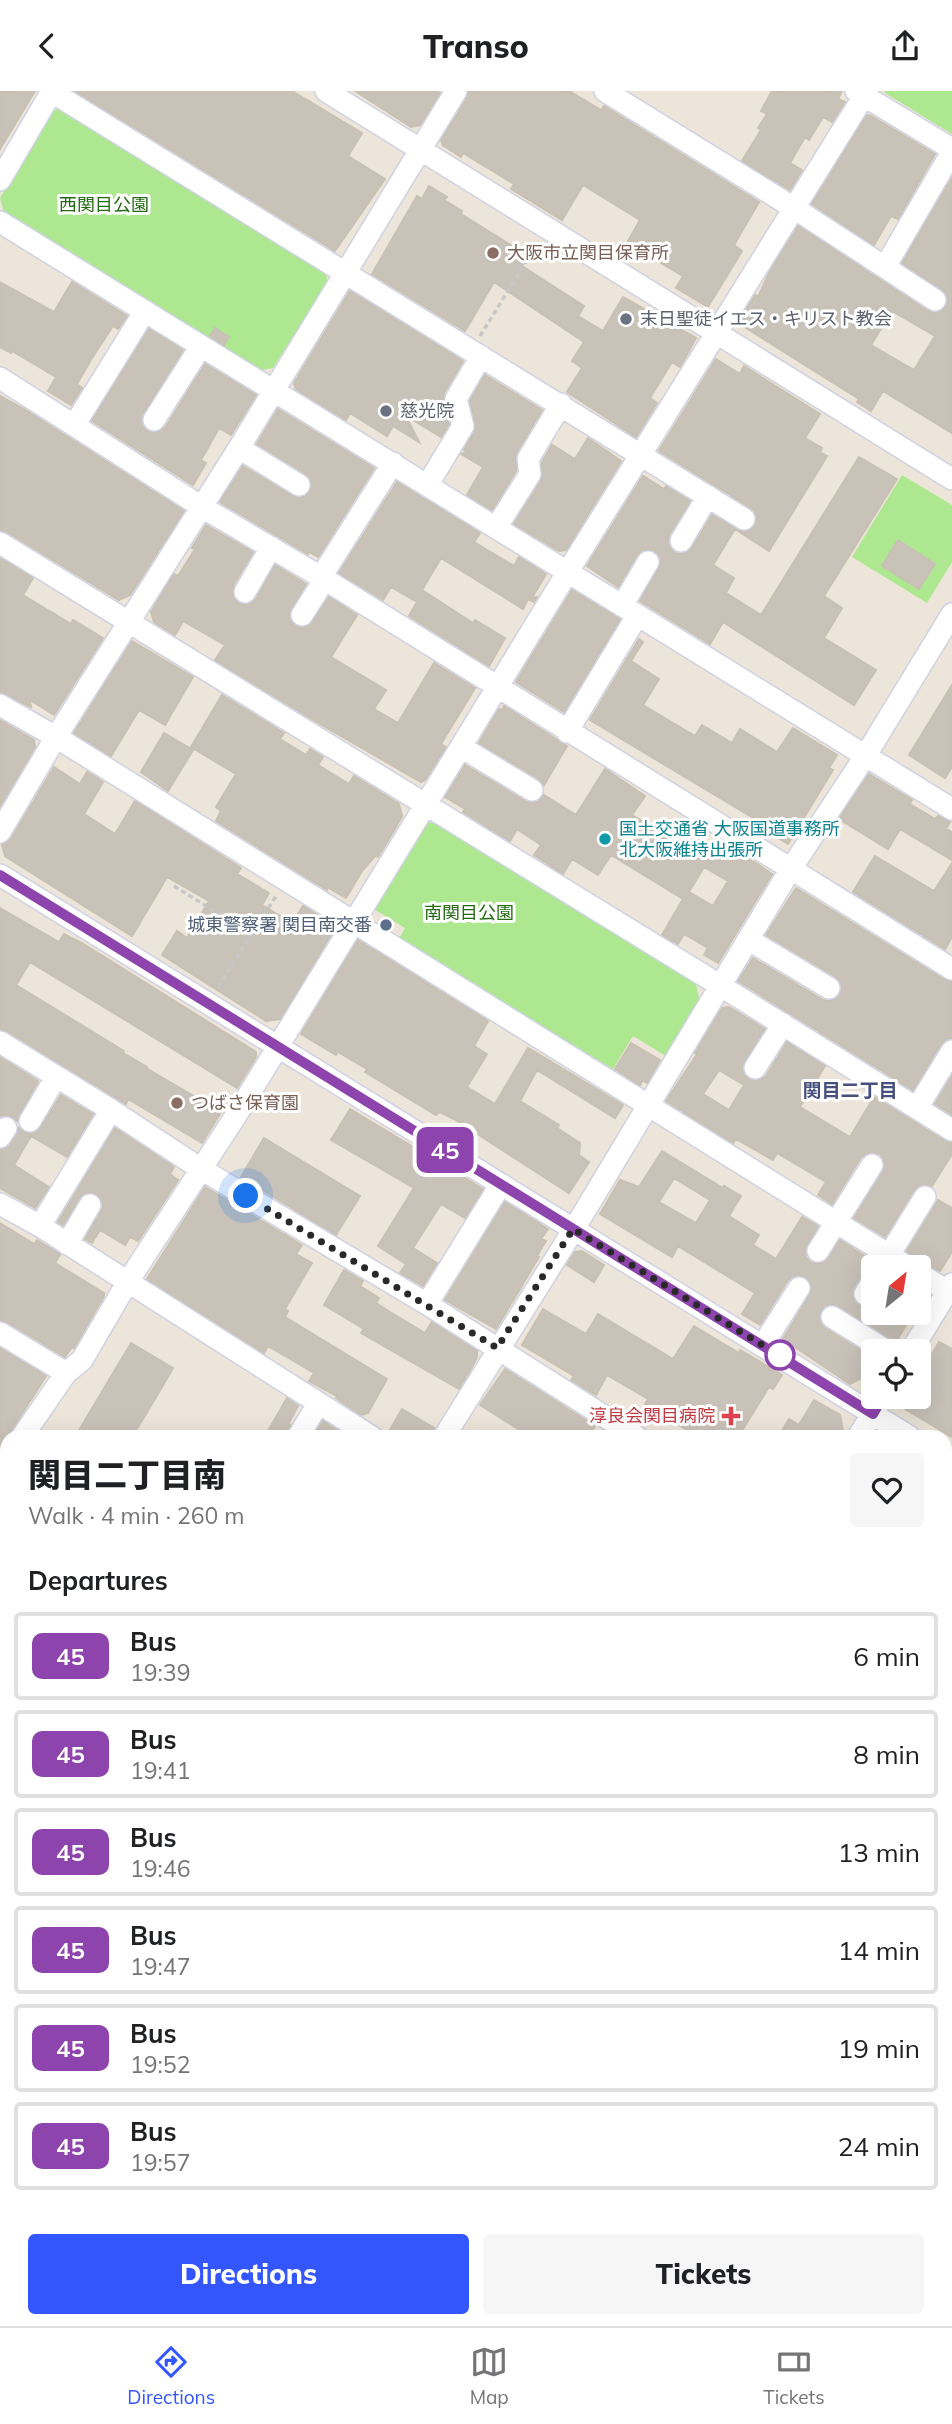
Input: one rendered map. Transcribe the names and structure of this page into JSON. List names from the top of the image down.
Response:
{
  "districts": ["関目二丁目"],
  "parks": ["西関目公園", "南関目公園"],
  "places": {
    "other": [
      "大阪市立関目保育所",
      "末日聖徒イエス・キリスト教会",
      "慈光院",
      "国土交通省 大阪国道事務所 北大阪維持出張所",
      "城東警察署 関目南交番",
      "つばさ保育園"
    ],
    "health": ["淳良会関目病院"]
  },
  "lines": ["bus line 45"],
  "north": "top right",
  "page": {
    "header": "Transo",
    "on_map": "45",
    "heading": [
      ["関目二丁目南", "Walk · 4 min · 260 m"],
      "Departures"
    ],
    "list": [
      {
        "mark": "45",
        "name": "Bus",
        "note": "19:39",
        "value": "6 min"
      },
      {
        "mark": "45",
        "name": "Bus",
        "note": "19:41",
        "value": "8 min"
      },
      {
        "mark": "45",
        "name": "Bus",
        "note": "19:46",
        "value": "13 min"
      },
      {
        "mark": "45",
        "name": "Bus",
        "note": "19:47",
        "value": "14 min"
      },
      {
        "mark": "45",
        "name": "Bus",
        "note": "19:52",
        "value": "19 min"
      },
      {
        "mark": "45",
        "name": "Bus",
        "note": "19:57",
        "value": "24 min"
      }
    ],
    "buttons": ["Directions", "Tickets"],
    "tabs": ["Directions", "Map", "Tickets"]
  }
}
